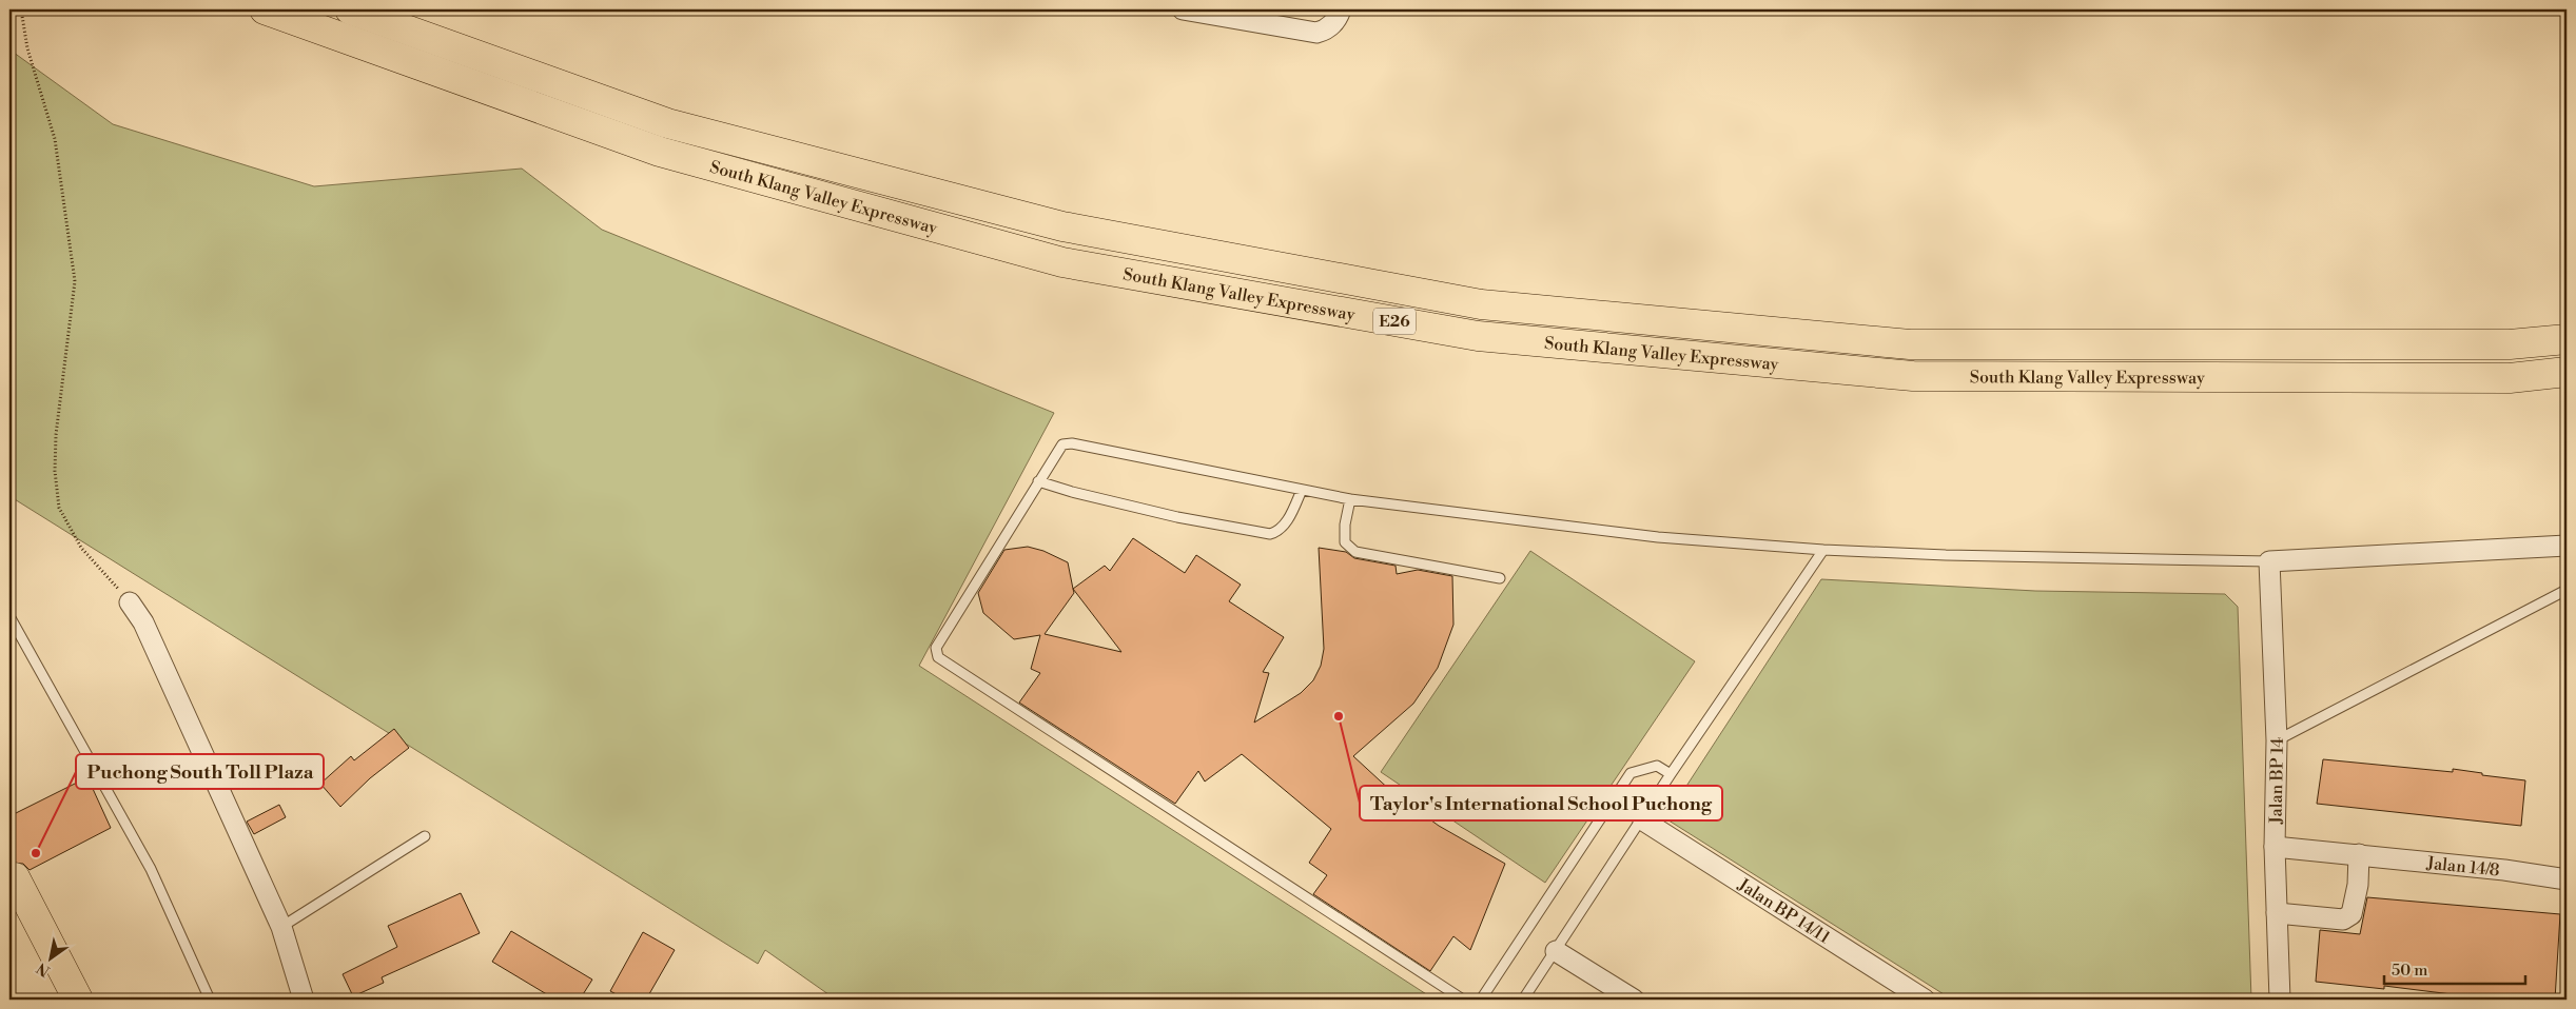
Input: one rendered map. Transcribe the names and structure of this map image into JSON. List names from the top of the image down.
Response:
{
  "streets": {
    "highway": ["South Klang Valley Expressway", "E26"],
    "street": ["Jalan BP 14", "Jalan 14/8", "Jalan BP 14/11"]
  },
  "crossings": [
    ["Jalan BP 14", "Jalan 14/8"]
  ],
  "places": ["Taylor's International School Puchong", "Puchong South Toll Plaza"],
  "scale_bar": "50 m",
  "north": "bottom left"
}
